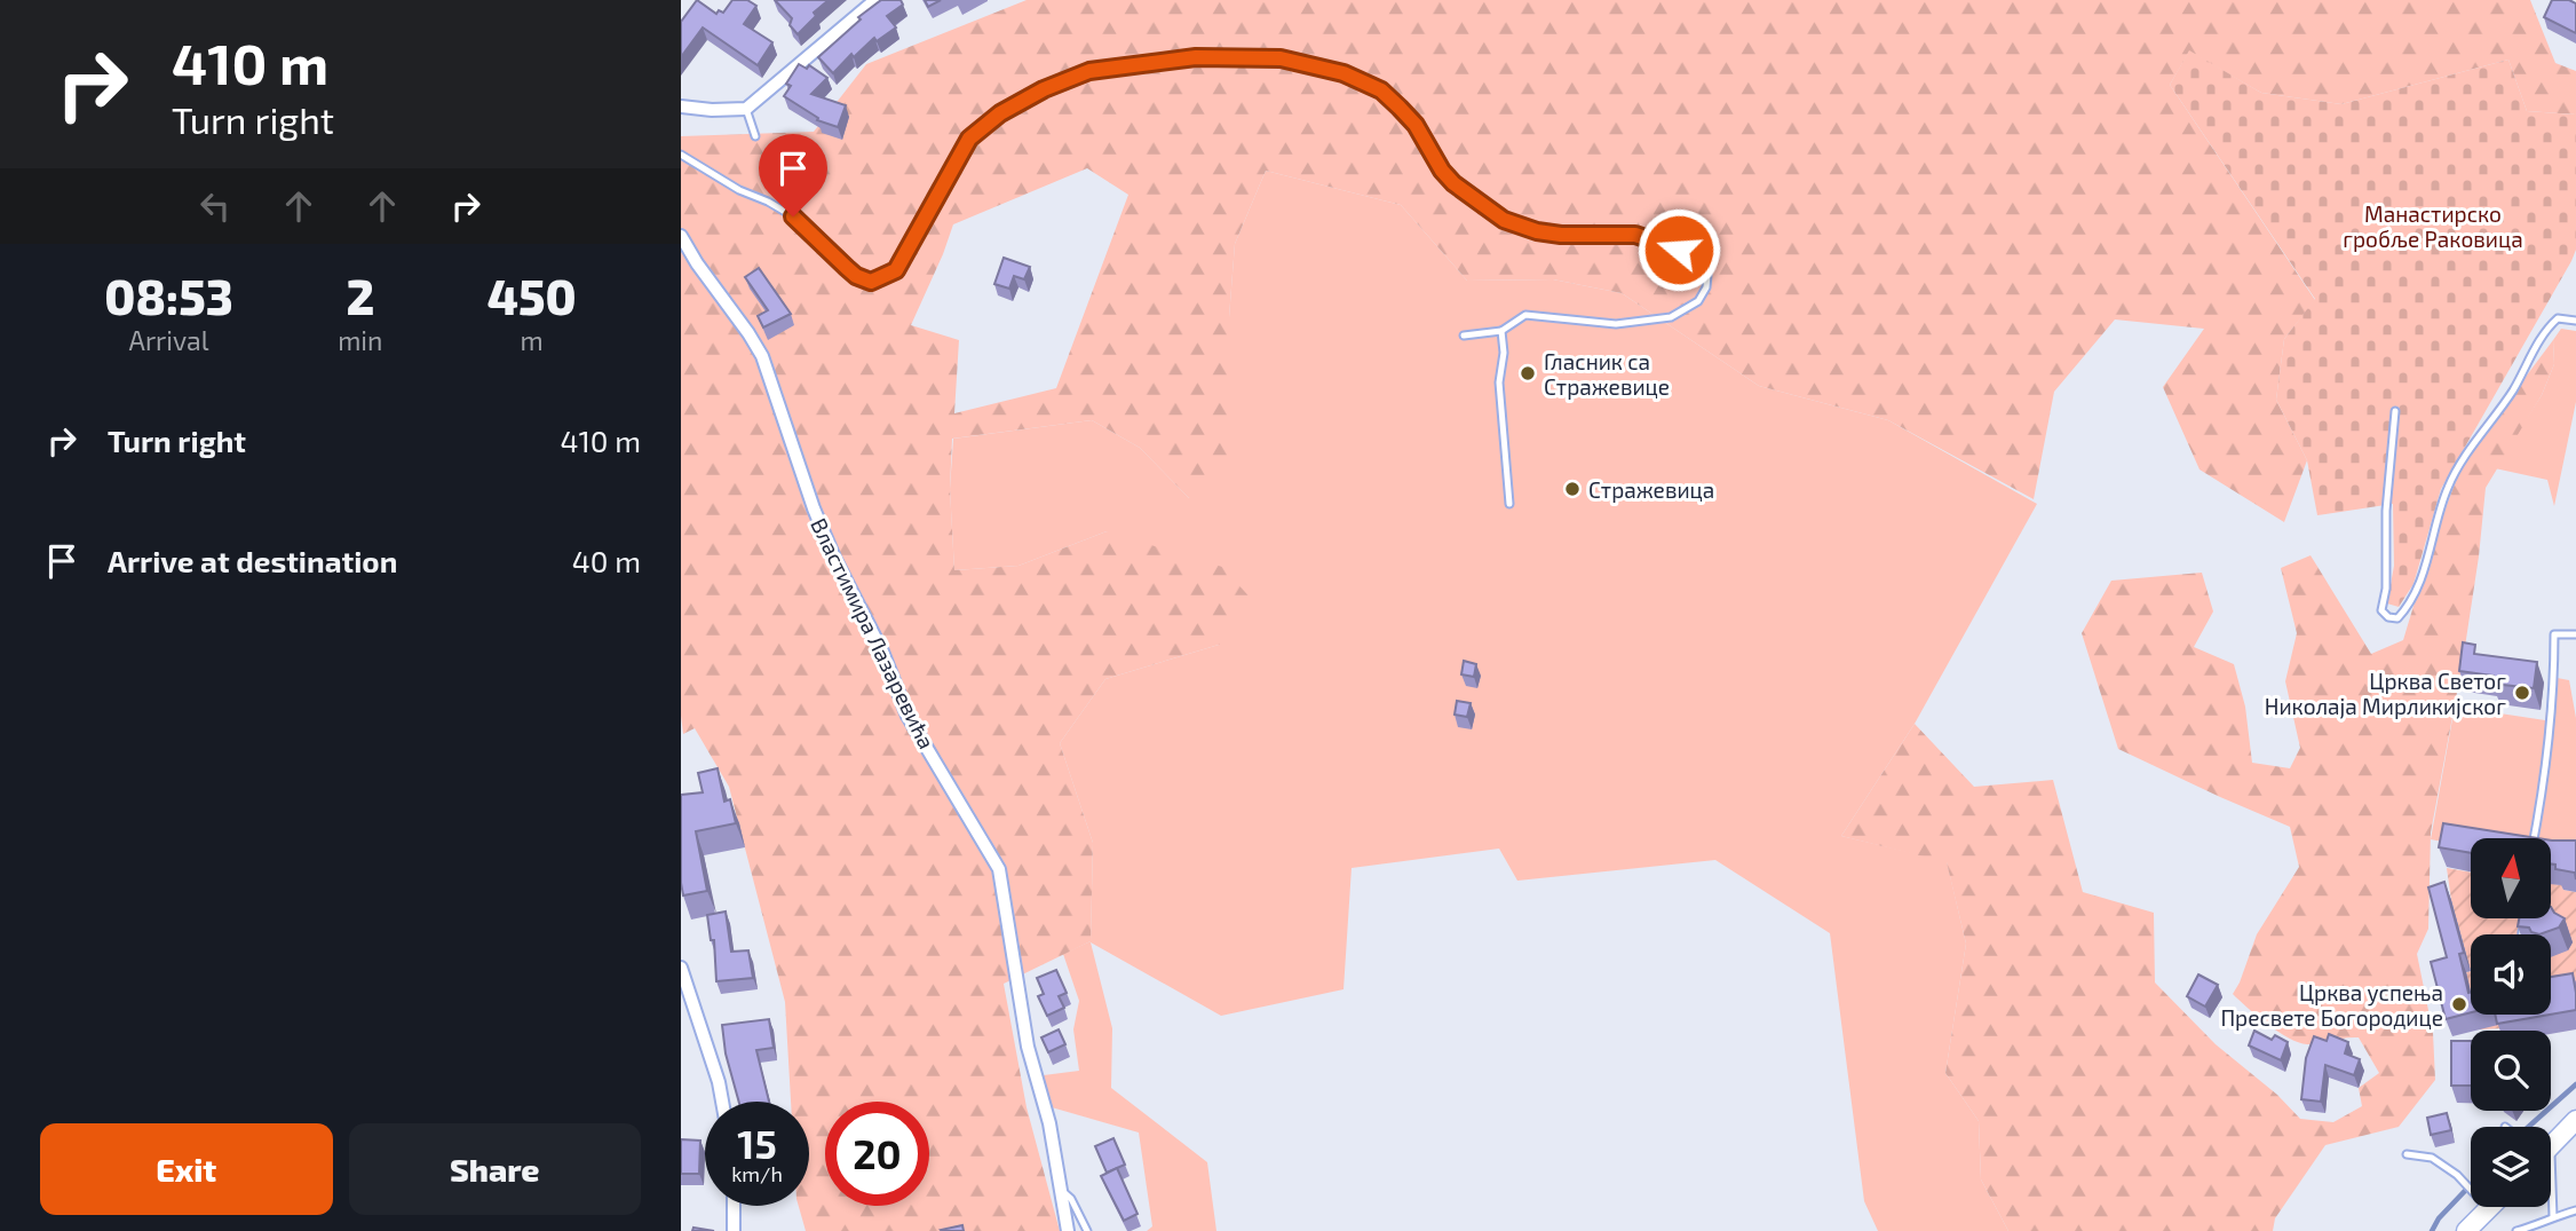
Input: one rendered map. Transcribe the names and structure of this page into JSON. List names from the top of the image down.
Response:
{
  "streets": {
    "street": ["Властимира Лазаревића"]
  },
  "parks": ["Манастирско гробље Раковица"],
  "places": [
    "Гласник са Стражевице",
    "Стражевица",
    "Црква Светог Николаја Мирликијског",
    "Црква успења Пресвете Богородице"
  ],
  "north": "top",
  "page": {
    "turn": ["410 m", "Turn right"],
    "eta": [
      "08:53",
      "Arrival",
      "2",
      "min",
      "450",
      "m"
    ],
    "list": [
      {
        "name": "Turn right",
        "value": "410 m"
      },
      {
        "name": "Arrive at destination",
        "value": "40 m"
      }
    ],
    "speed": "15 km/h",
    "limit": "20",
    "buttons": ["Exit", "Share"]
  }
}
